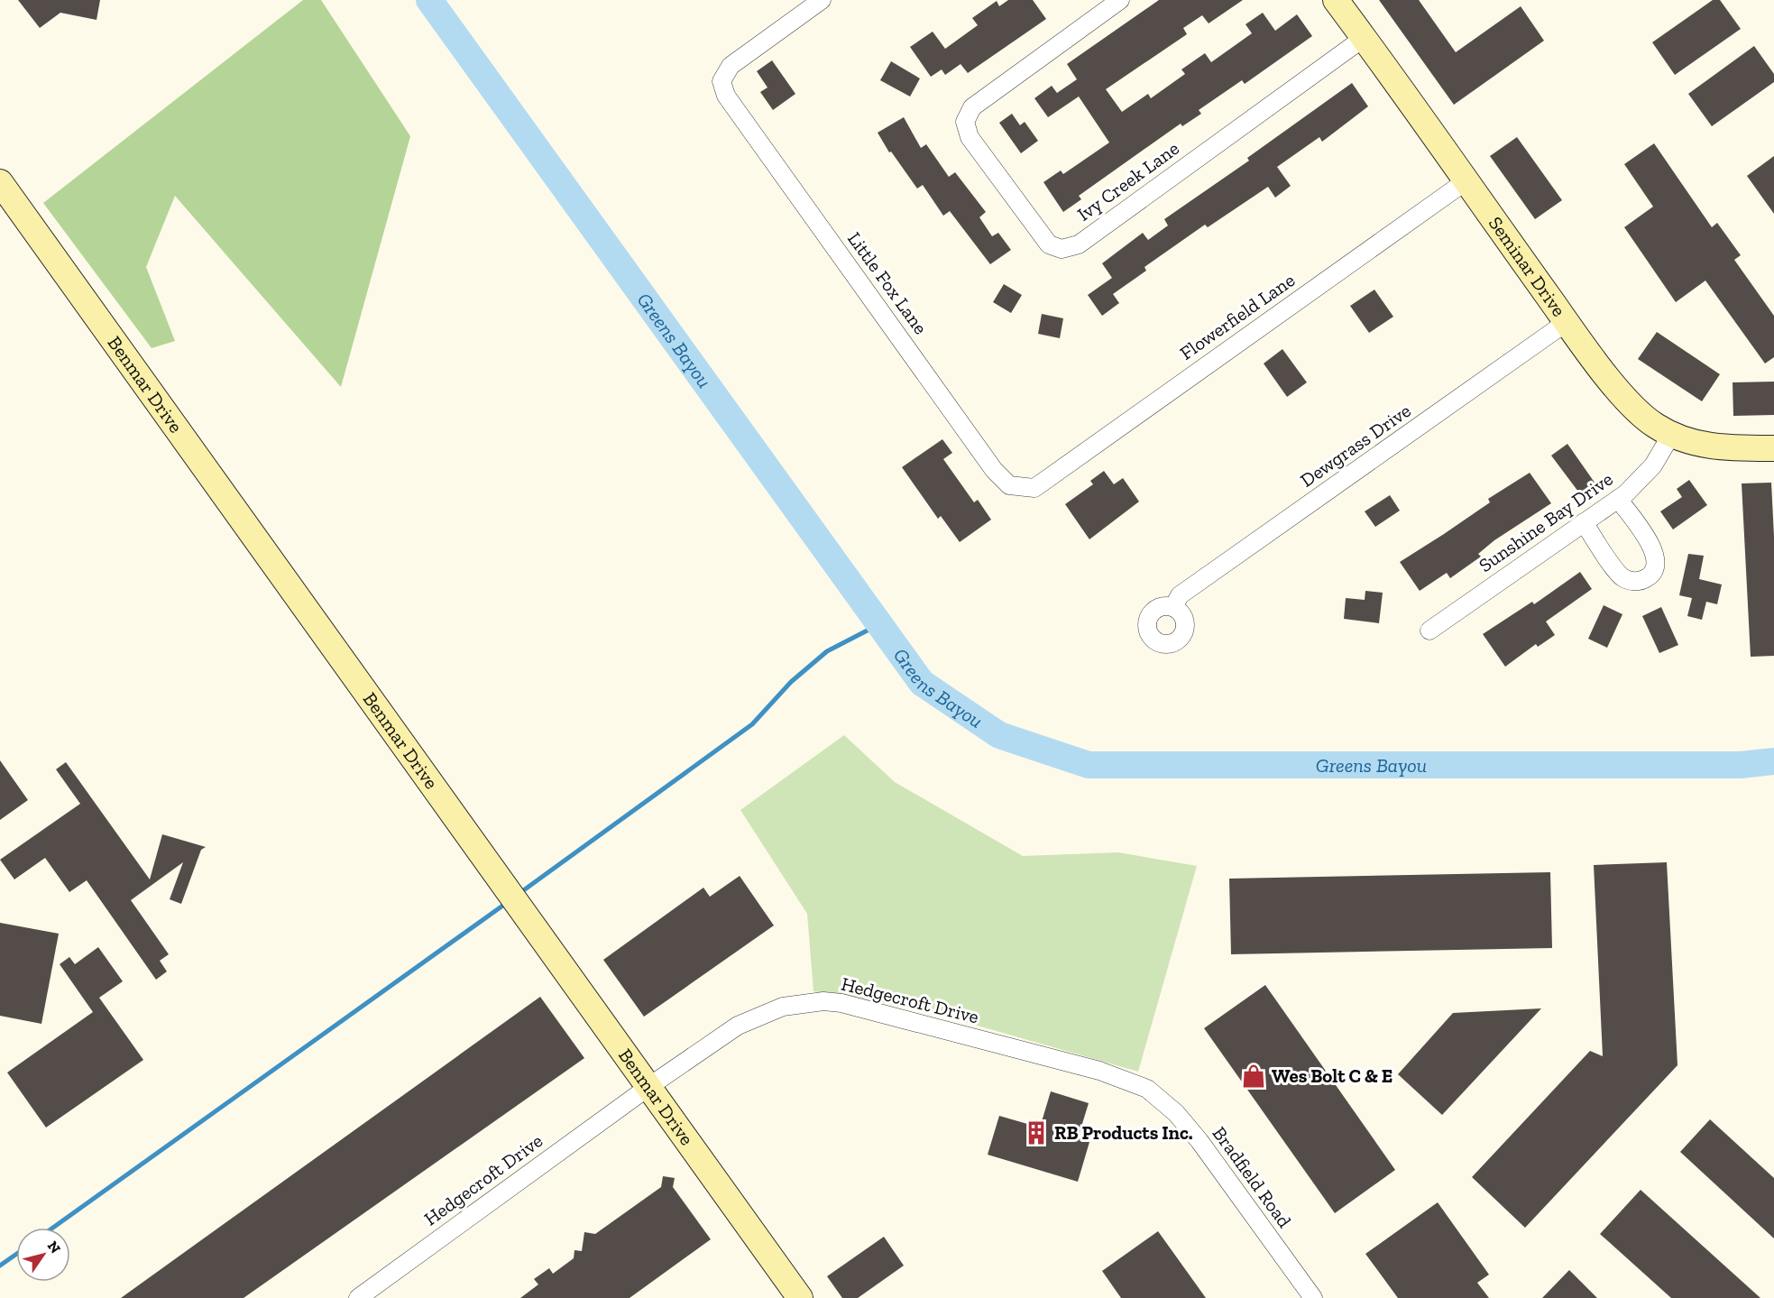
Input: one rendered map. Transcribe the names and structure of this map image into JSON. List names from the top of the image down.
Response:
{
  "streets": {
    "street": [
      "Ivy Creek Lane",
      "Seminar Drive",
      "Little Fox Lane",
      "Flowerfield Lane",
      "Benmar Drive",
      "Dewgrass Drive",
      "Sunshine Bay Drive",
      "Hedgecroft Drive",
      "Bradfield Road"
    ]
  },
  "crossings": [
    ["Ivy Creek Lane", "Seminar Drive"],
    ["Seminar Drive", "Flowerfield Lane"],
    ["Seminar Drive", "Dewgrass Drive"],
    ["Seminar Drive", "Sunshine Bay Drive"],
    ["Little Fox Lane", "Flowerfield Lane"],
    ["Benmar Drive", "Hedgecroft Drive"],
    ["Hedgecroft Drive", "Bradfield Road"]
  ],
  "water": ["Greens Bayou"],
  "places": {
    "shop": ["Wes Bolt C & E"],
    "building": ["RB Products Inc."]
  },
  "north": "top right"
}
